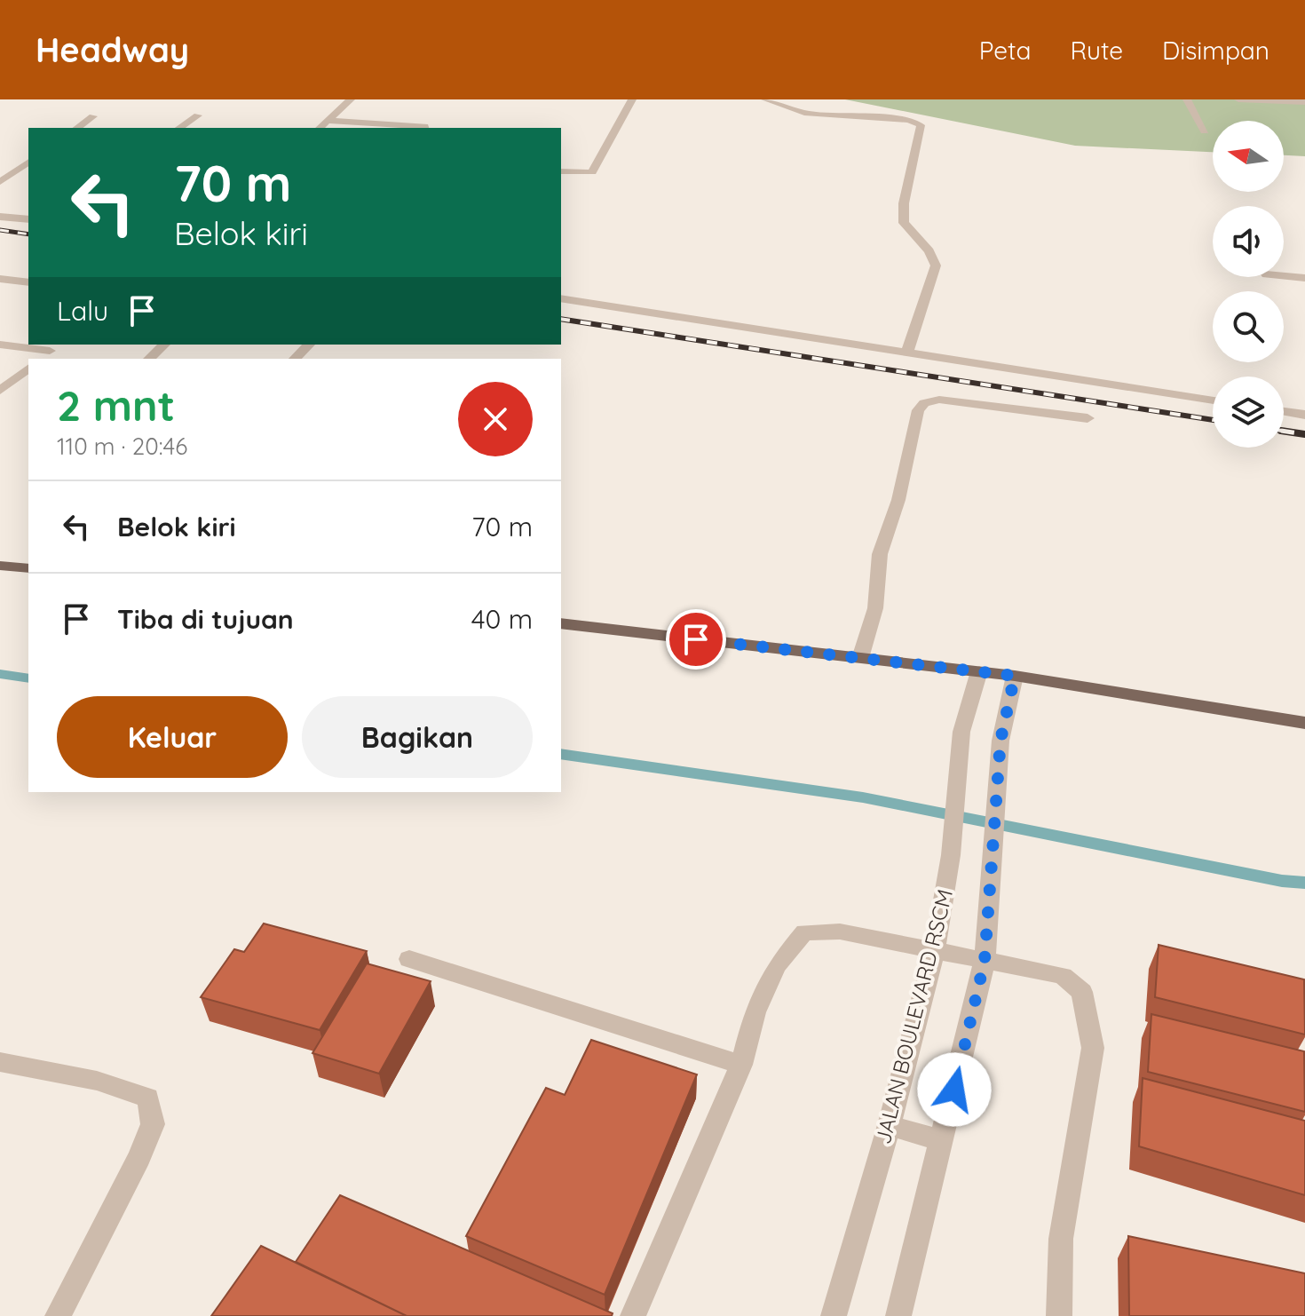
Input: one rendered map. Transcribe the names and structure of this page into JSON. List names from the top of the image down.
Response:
{
  "streets": {
    "street": ["JALAN BOULEVARD RSCM"]
  },
  "north": "left",
  "page": {
    "header": "Headway",
    "nav": ["Peta", "Rute", "Disimpan"],
    "turn": ["70 m", "Belok kiri"],
    "then": "Lalu",
    "heading": ["2 mnt", "110 m · 20:46"],
    "list": [
      {
        "name": "Belok kiri",
        "value": "70 m"
      },
      {
        "name": "Tiba di tujuan",
        "value": "40 m"
      }
    ],
    "buttons": ["Keluar", "Bagikan"]
  }
}
